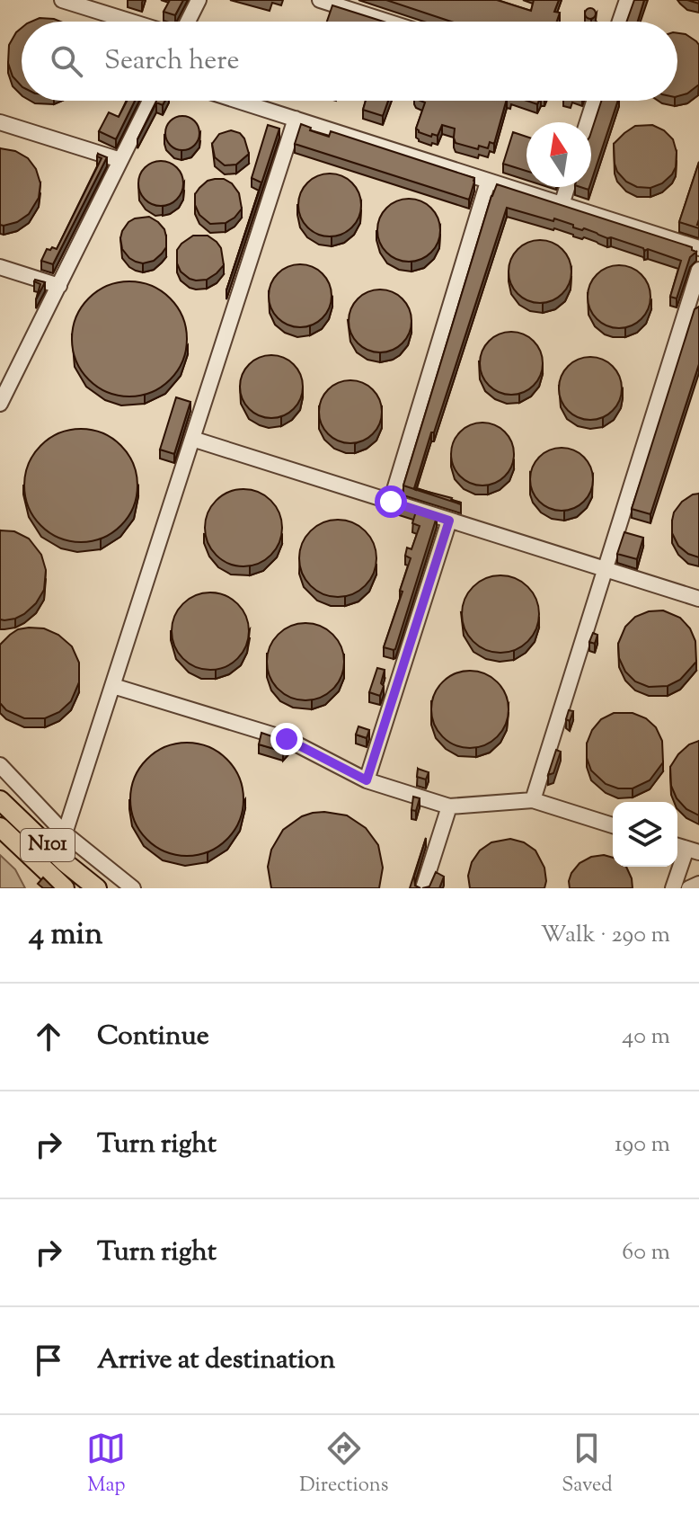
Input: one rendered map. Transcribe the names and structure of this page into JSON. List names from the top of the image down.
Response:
{
  "streets": {
    "main road": ["N101"]
  },
  "north": "top",
  "page": {
    "search": "Search here",
    "heading": ["4 min", "Walk · 290 m"],
    "list": [
      ["Continue", "40 m"],
      ["Turn right", "190 m"],
      ["Turn right", "60 m"],
      "Arrive at destination"
    ],
    "nav": ["Map", "Directions", "Saved"]
  }
}
